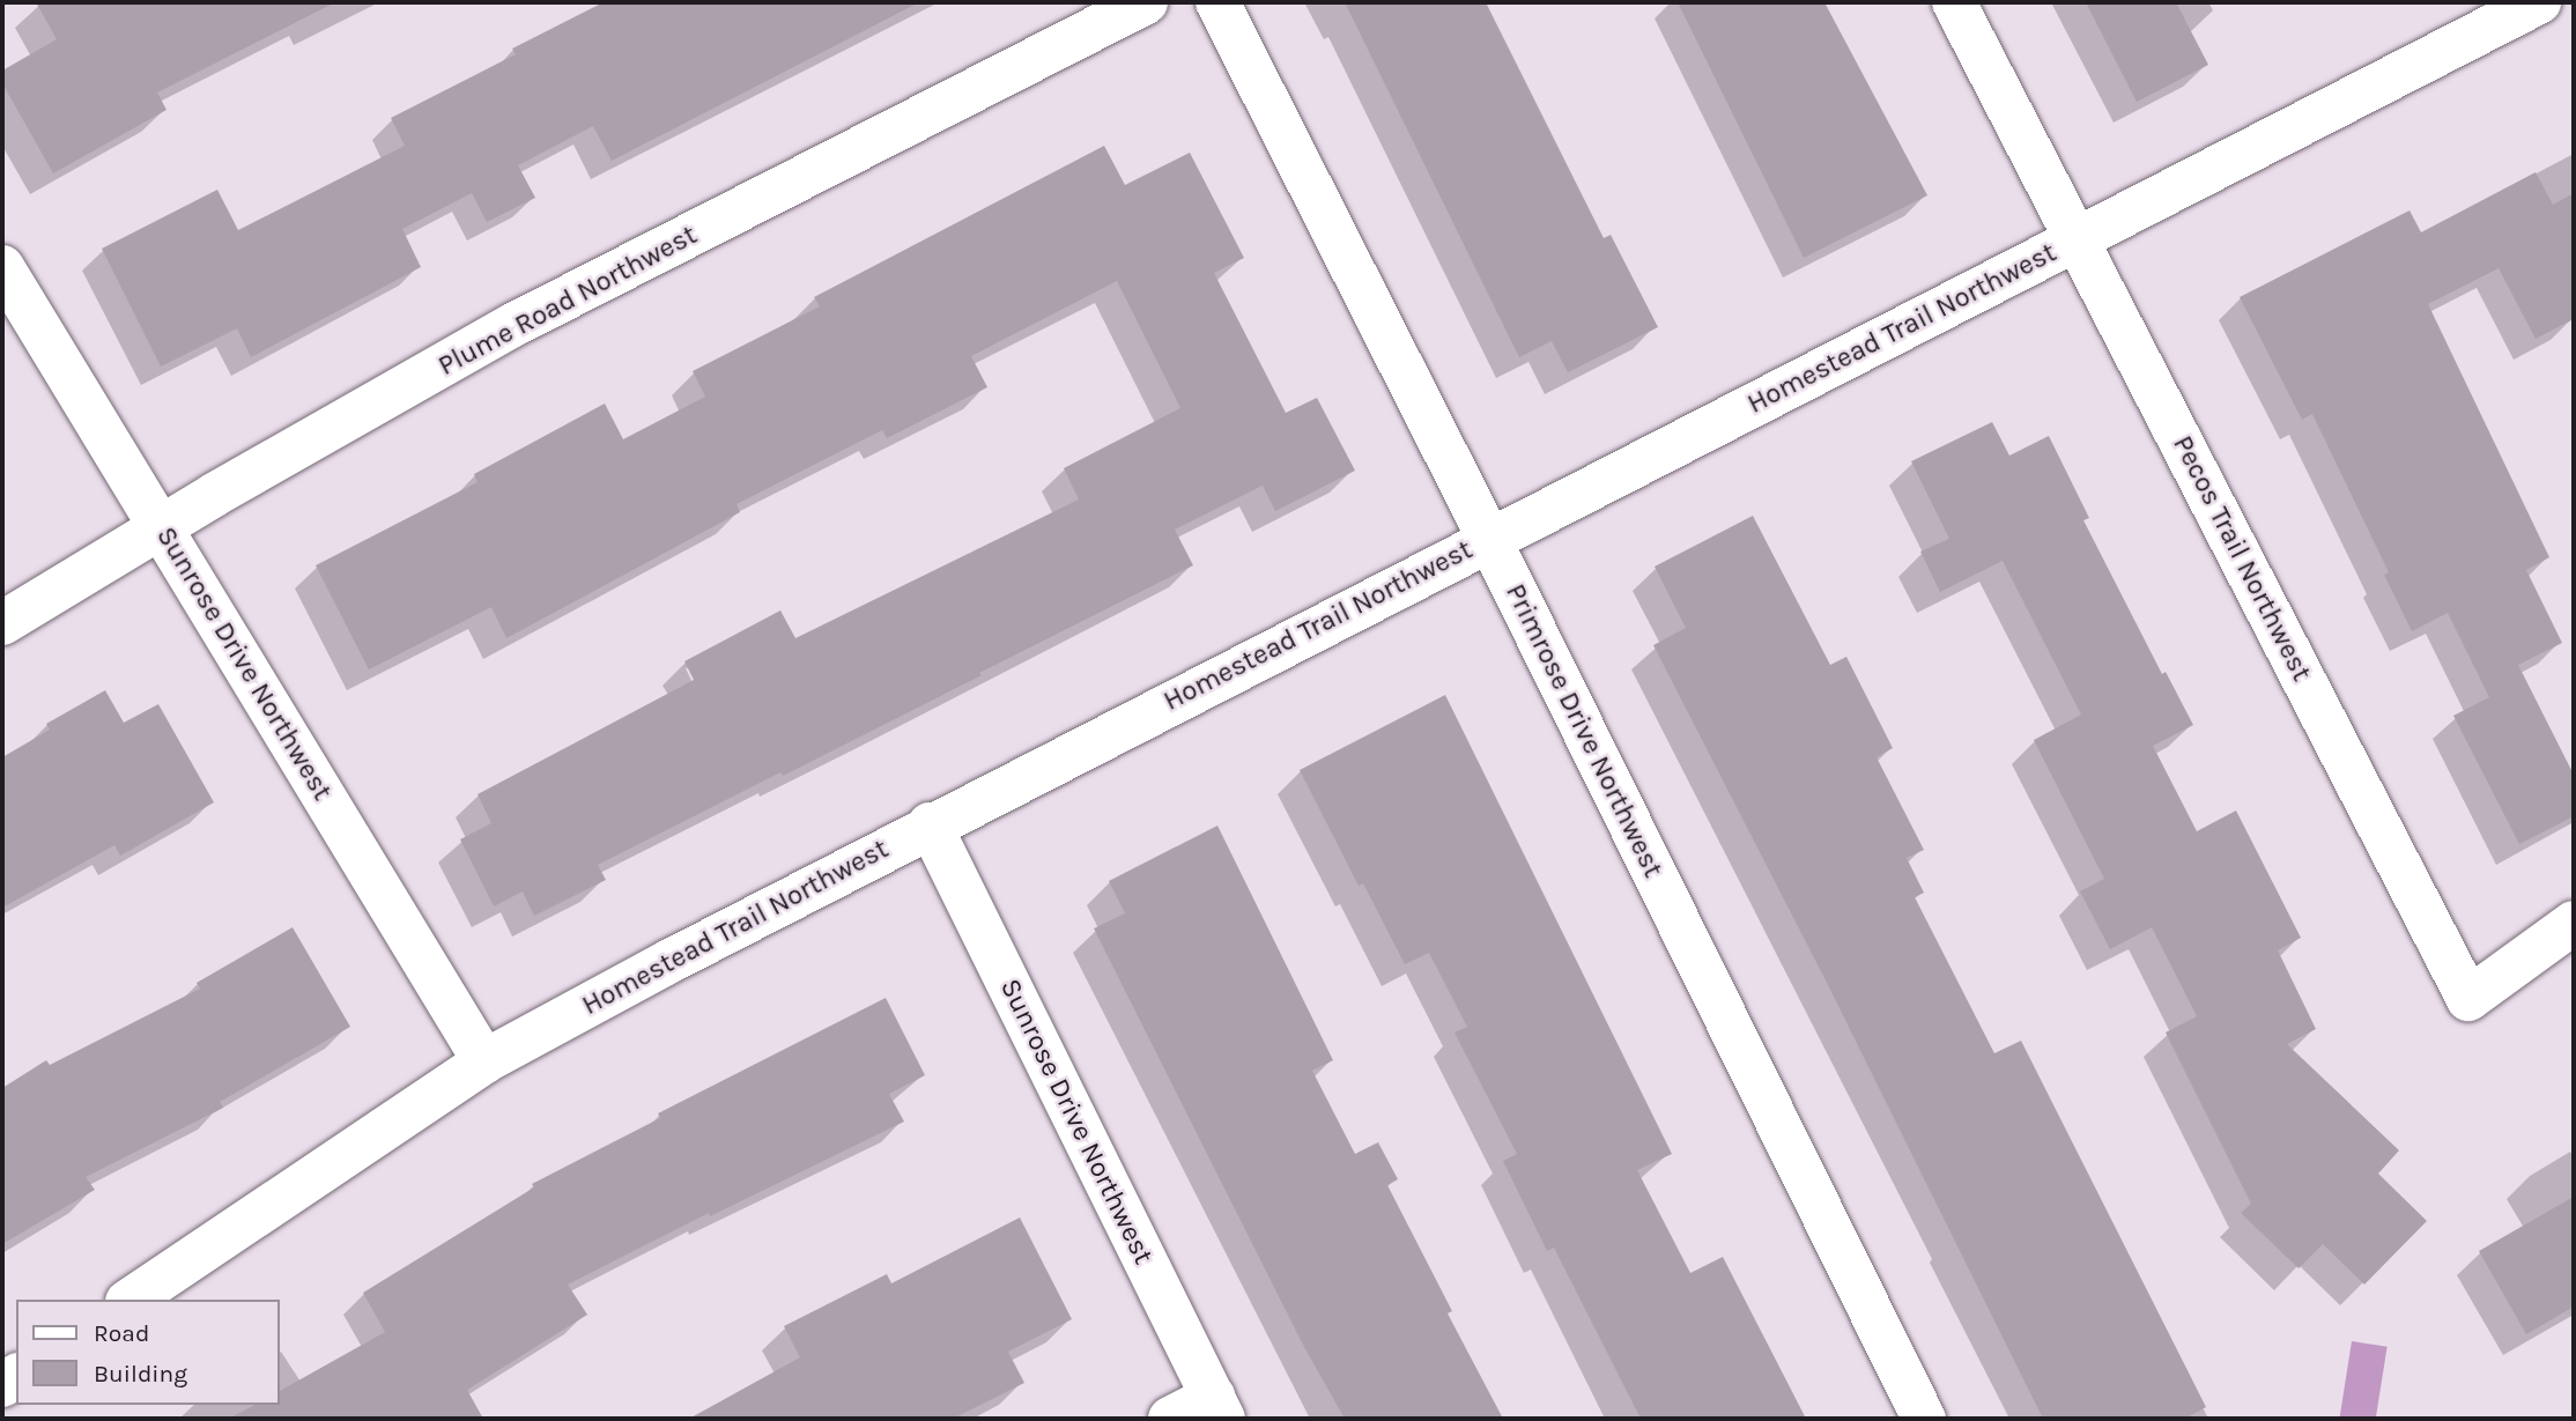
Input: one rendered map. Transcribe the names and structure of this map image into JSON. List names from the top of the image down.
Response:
{
  "streets": {
    "street": [
      "Plume Road Northwest",
      "Homestead Trail Northwest",
      "Pecos Trail Northwest",
      "Sunrose Drive Northwest",
      "Primrose Drive Northwest"
    ]
  },
  "crossings": [
    ["Plume Road Northwest", "Sunrose Drive Northwest"],
    ["Homestead Trail Northwest", "Pecos Trail Northwest"],
    ["Homestead Trail Northwest", "Sunrose Drive Northwest"],
    ["Homestead Trail Northwest", "Primrose Drive Northwest"]
  ],
  "legend": ["Road", "Building"]
}
